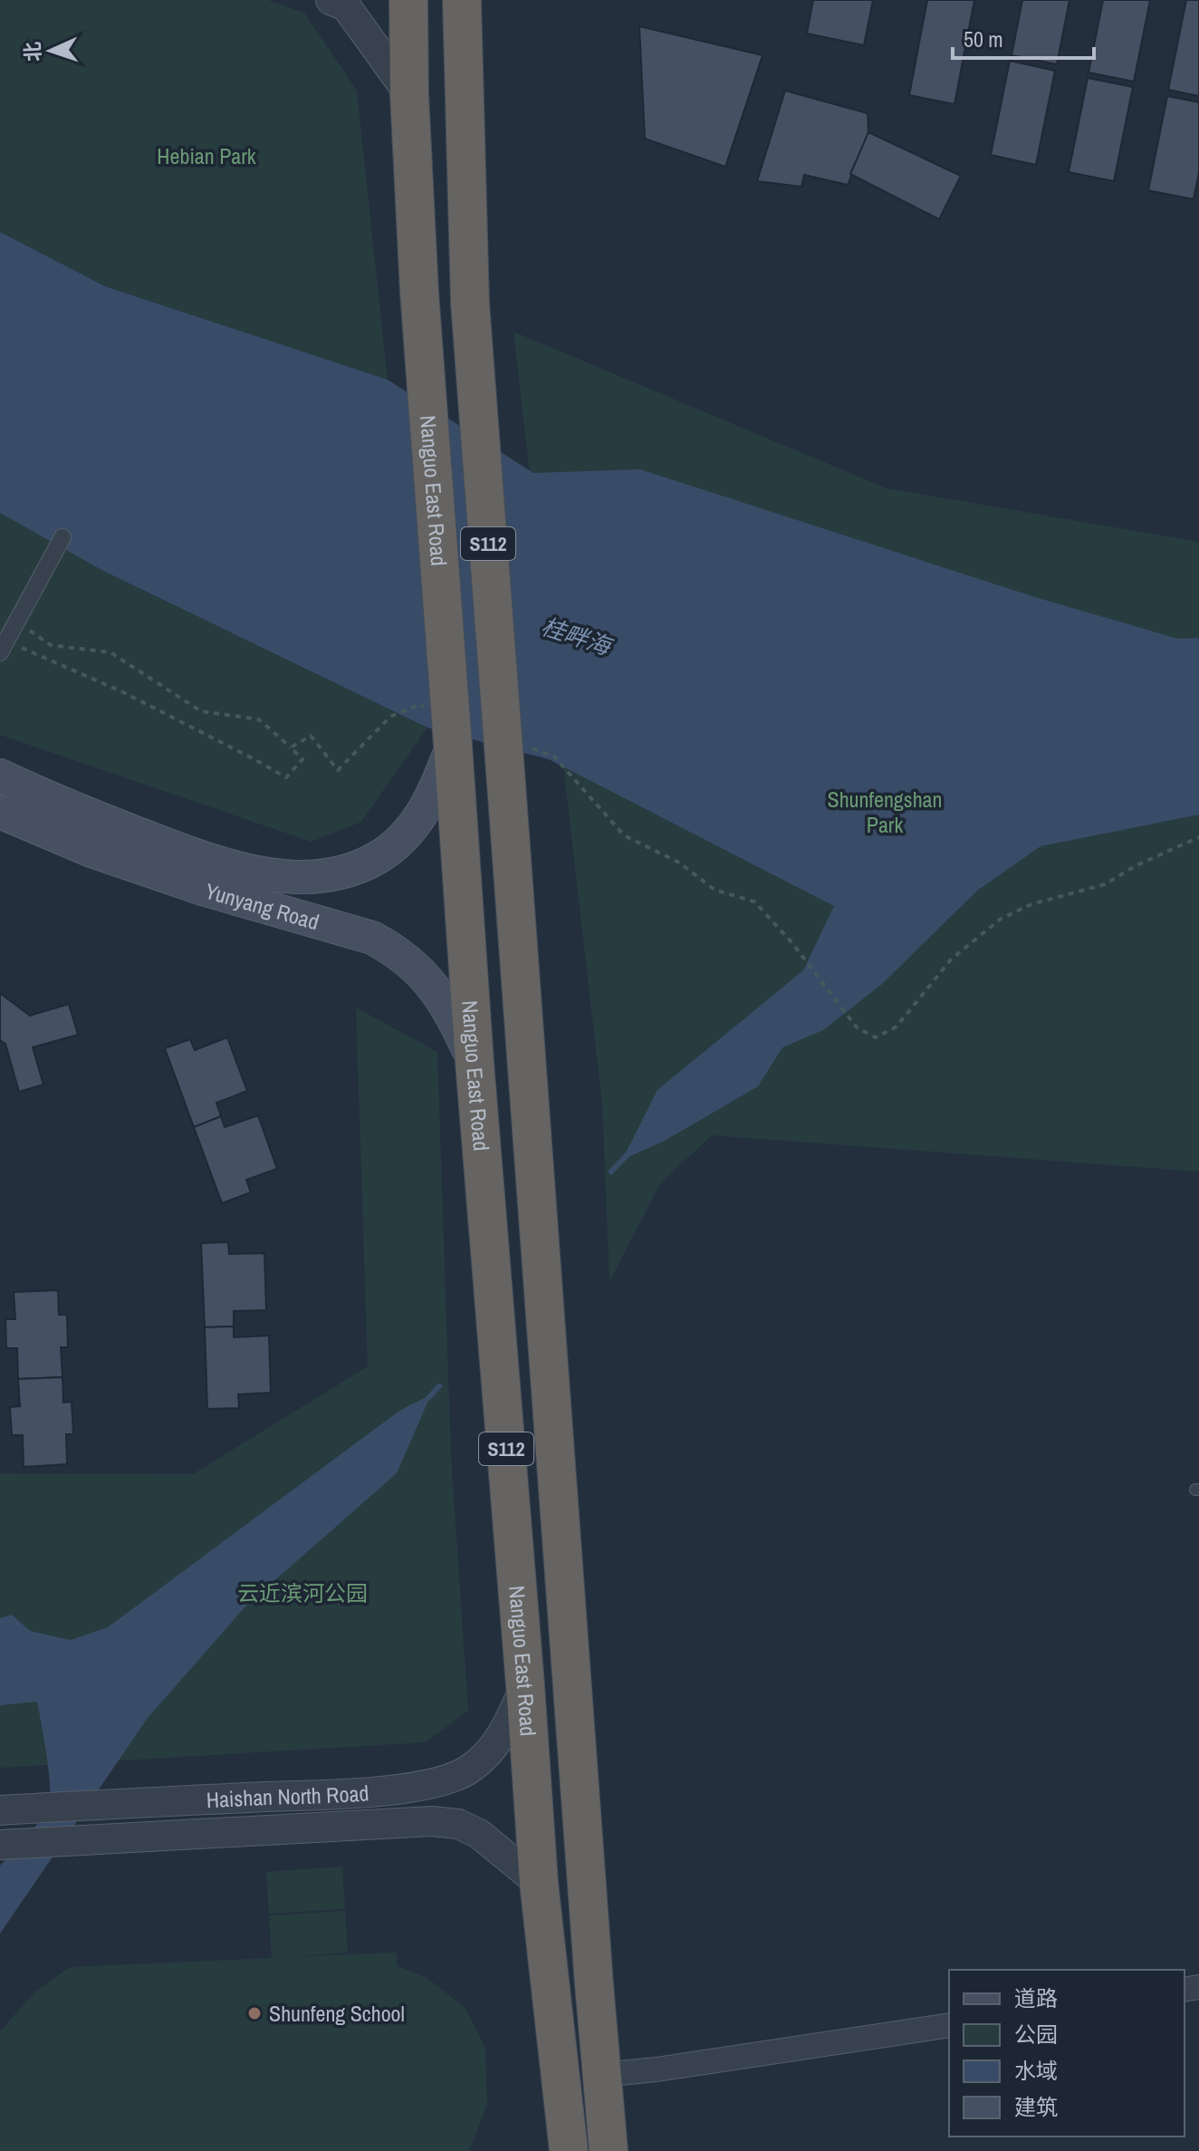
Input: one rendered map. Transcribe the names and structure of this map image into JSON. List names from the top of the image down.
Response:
{
  "streets": {
    "highway": ["Nanguo East Road", "S112"],
    "main road": ["Yunyang Road"],
    "street": ["Haishan North Road"]
  },
  "crossings": [
    ["Nanguo East Road", "Yunyang Road"],
    ["Nanguo East Road", "Haishan North Road"]
  ],
  "water": ["桂畔海"],
  "parks": ["Hebian Park", "Shunfengshan Park", "云近滨河公园"],
  "places": ["Shunfeng School"],
  "legend": [
    "道路",
    "公园",
    "水域",
    "建筑"
  ],
  "scale_bar": "50 m",
  "north": "left"
}
